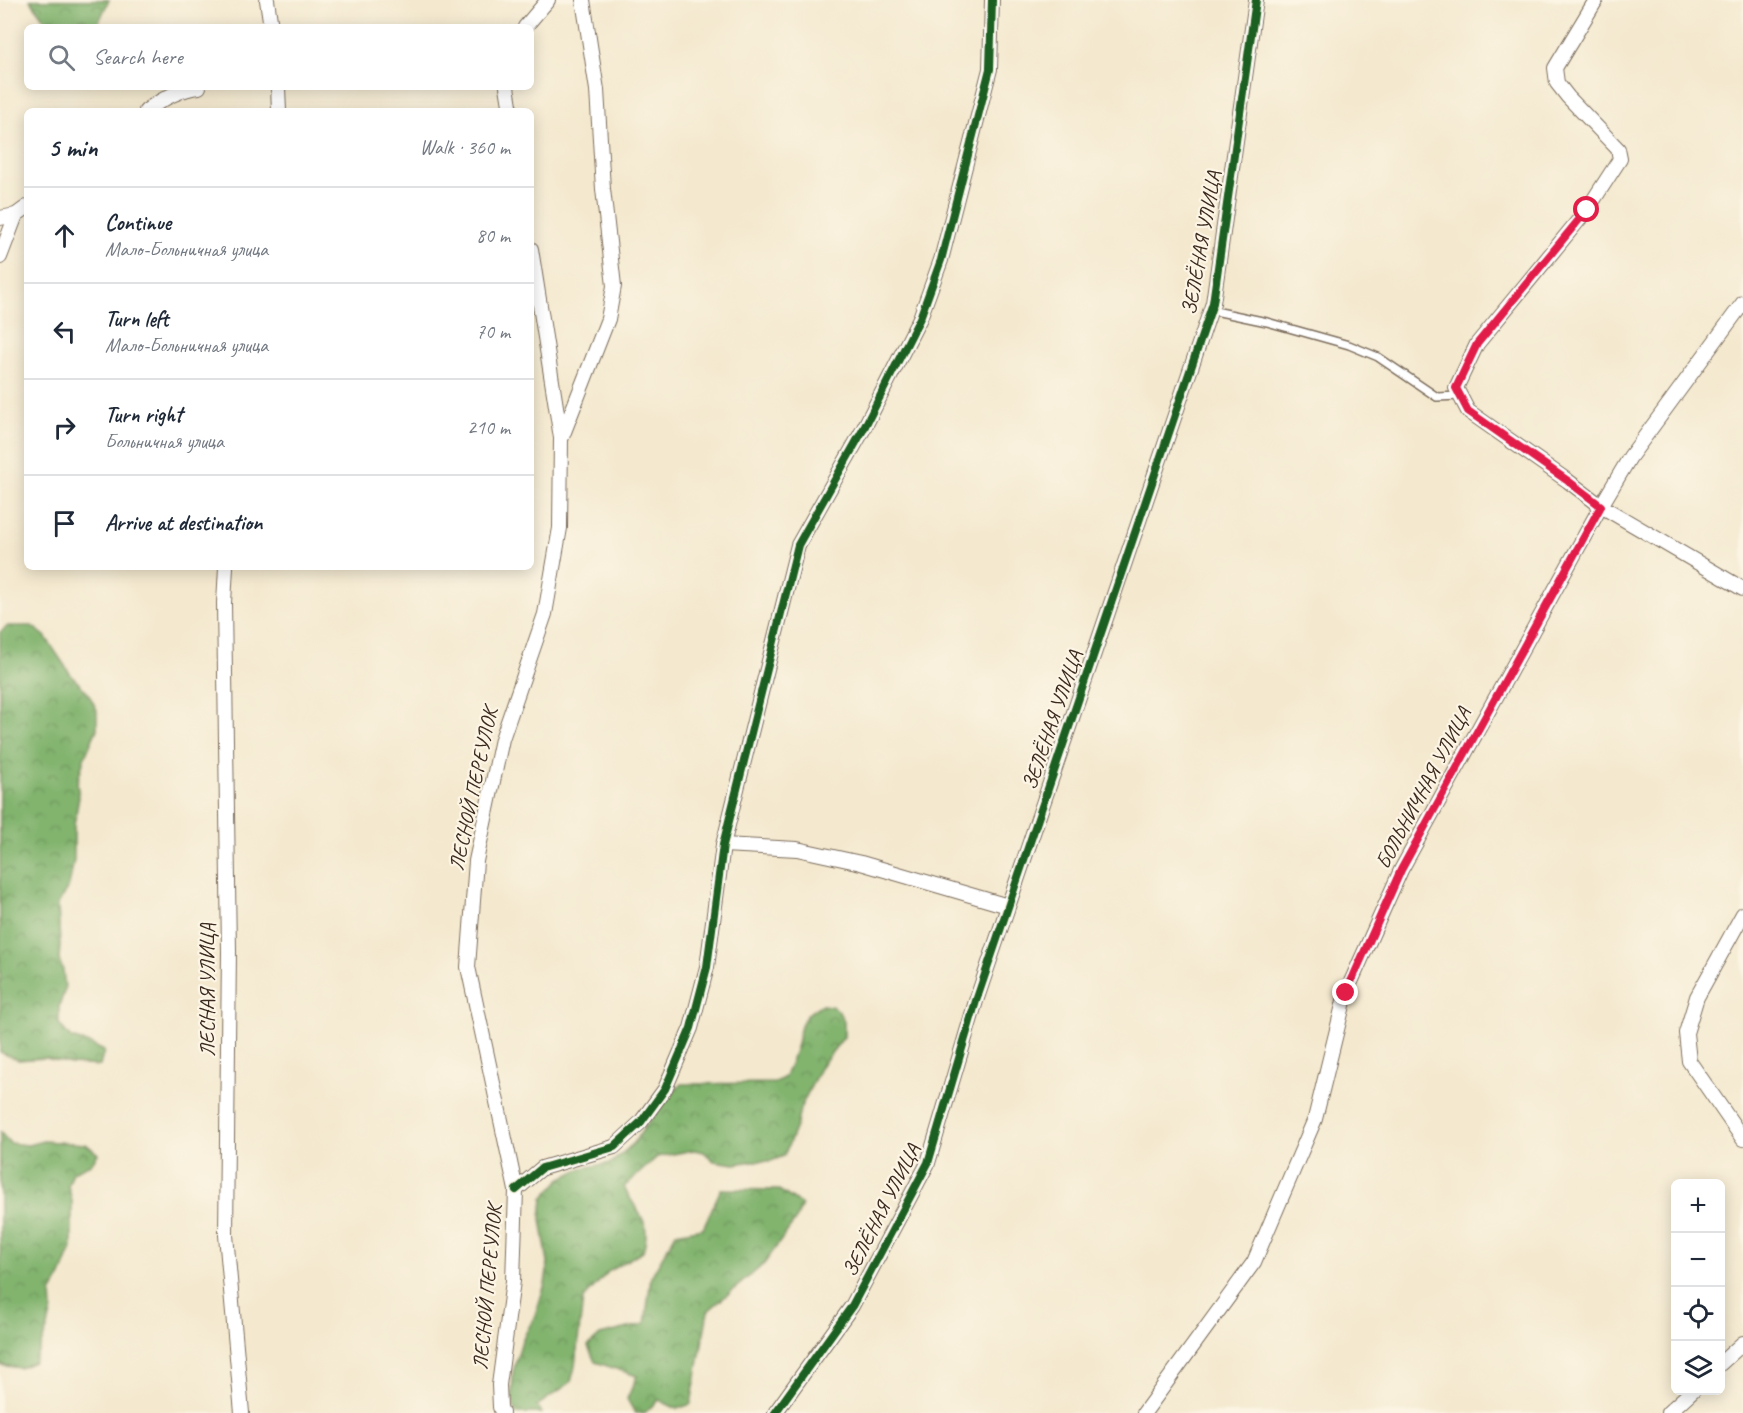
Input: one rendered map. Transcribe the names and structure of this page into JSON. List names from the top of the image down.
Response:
{
  "streets": {
    "street": [
      "ЗЕЛЁНАЯ УЛИЦА",
      "БОЛЬНИЧНАЯ УЛИЦА",
      "ЛЕСНОЙ ПЕРЕУЛОК",
      "ЛЕСНАЯ УЛИЦА"
    ]
  },
  "page": {
    "search": "Search here",
    "heading": ["5 min", "Walk · 360 m"],
    "list": [
      ["Continue", "Мало-Больничная улица", "80 m"],
      ["Turn left", "Мало-Больничная улица", "70 m"],
      ["Turn right", "Больничная улица", "210 m"],
      "Arrive at destination"
    ],
    "map_buttons": ["+", "−"]
  }
}
